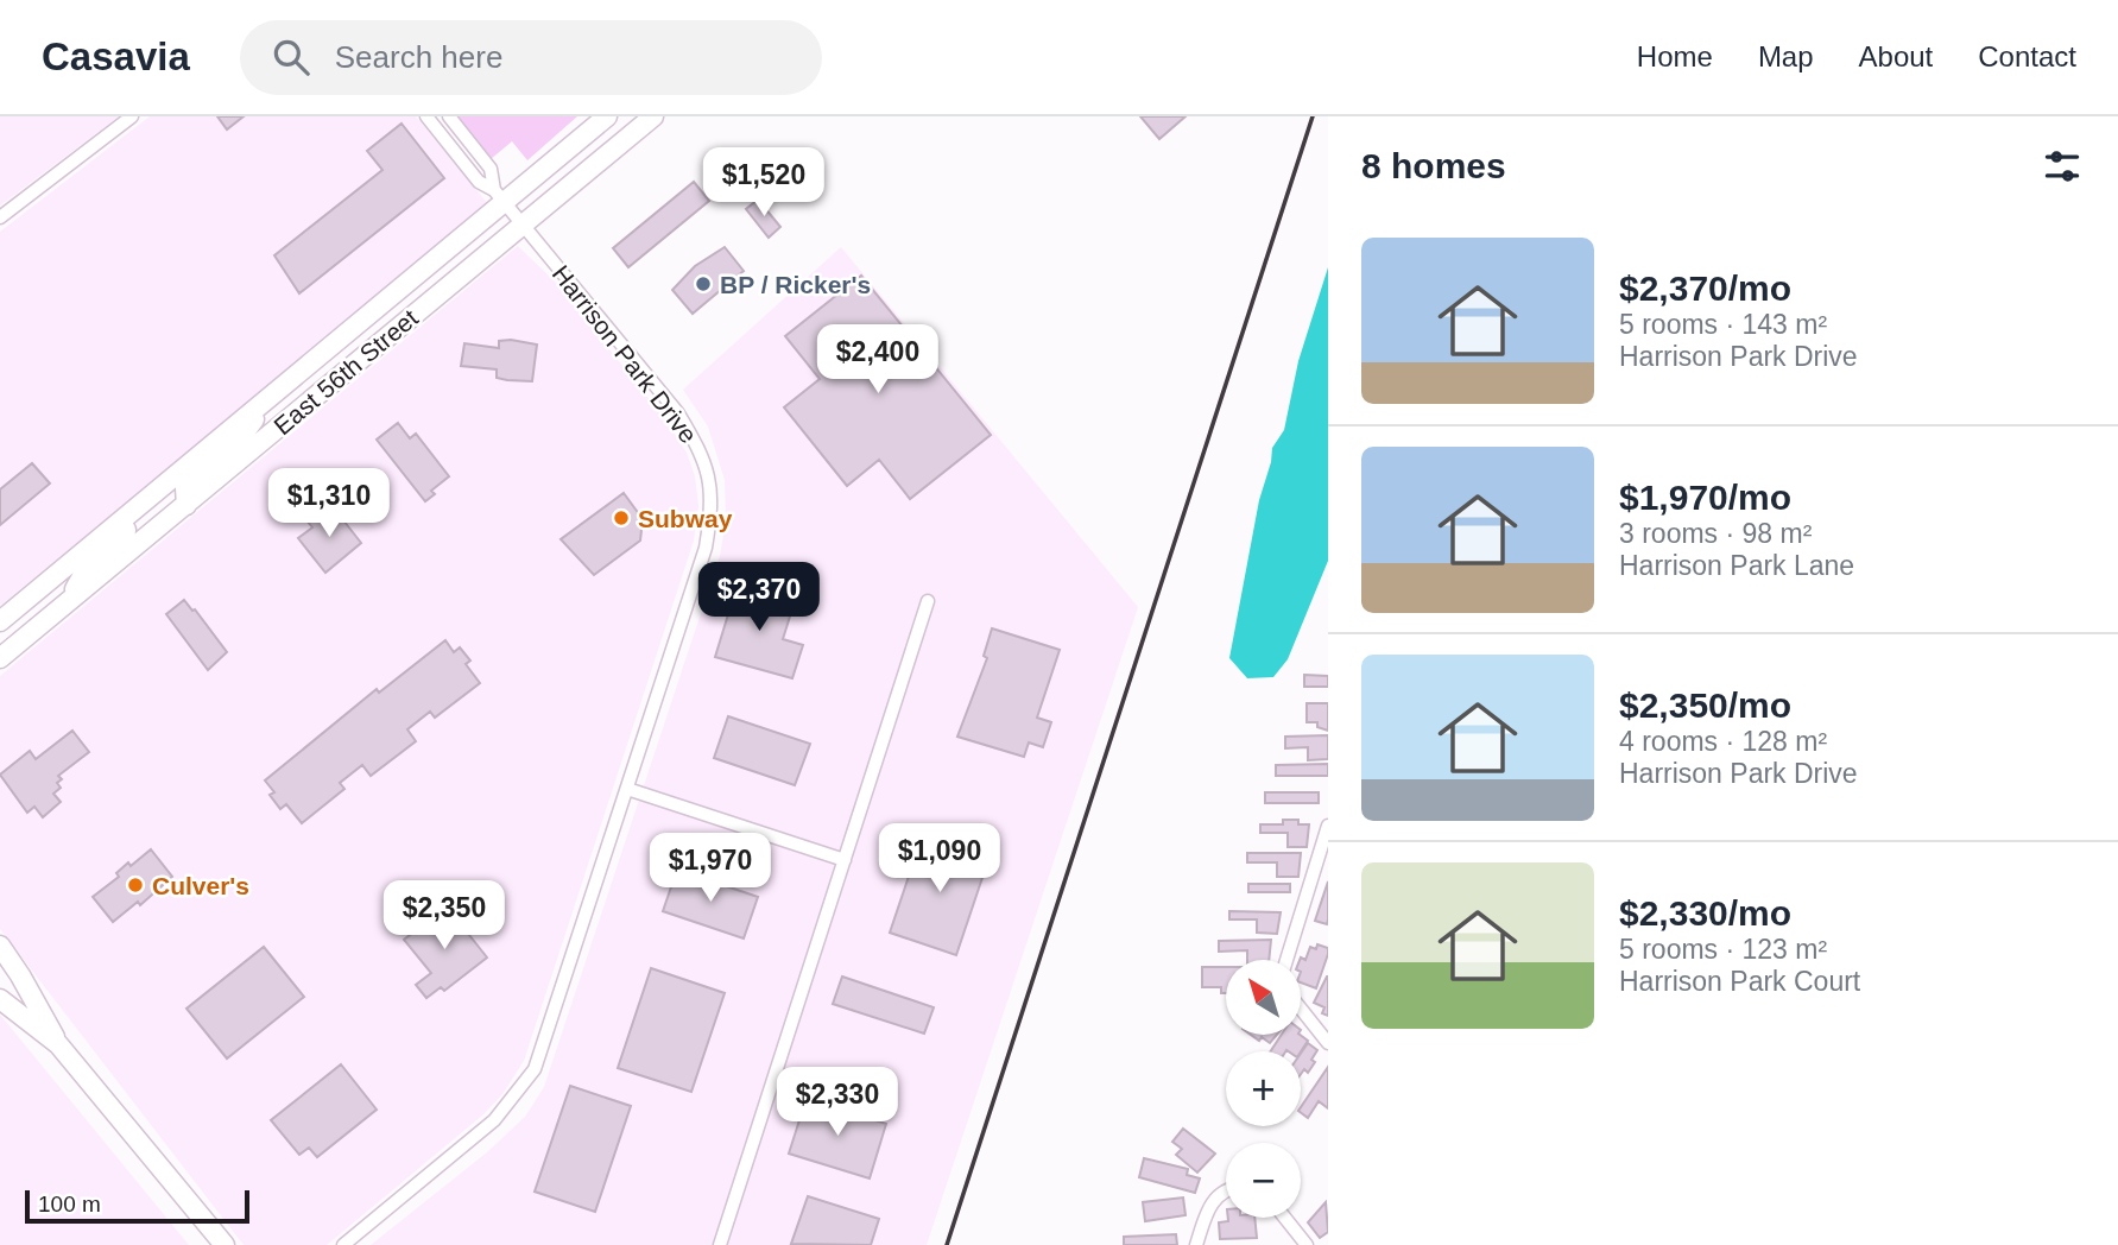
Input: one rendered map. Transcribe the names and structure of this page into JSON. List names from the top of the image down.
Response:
{
  "streets": {
    "main road": ["East 56th Street"],
    "street": ["Harrison Park Drive"]
  },
  "crossings": [
    ["Harrison Park Drive", "East 56th Street"]
  ],
  "places": ["BP / Ricker's", "Subway", "Culver's"],
  "scale_bar": "100 m",
  "north": "top left",
  "page": {
    "header": "Casavia",
    "search": "Search here",
    "nav": [
      "Home",
      "Map",
      "About",
      "Contact"
    ],
    "heading": "8 homes",
    "price": [
      "$1,520",
      "$2,400",
      "$1,310",
      "$2,370",
      "$1,090",
      "$1,970",
      "$2,350",
      "$2,330"
    ],
    "list": [
      {
        "name": "$2,370/mo",
        "note": "5 rooms · 143 m² · Harrison Park Drive"
      },
      {
        "name": "$1,970/mo",
        "note": "3 rooms · 98 m² · Harrison Park Lane"
      },
      {
        "name": "$2,350/mo",
        "note": "4 rooms · 128 m² · Harrison Park Drive"
      },
      {
        "name": "$2,330/mo",
        "note": "5 rooms · 123 m² · Harrison Park Court"
      }
    ],
    "map_buttons": ["+", "−"],
    "scale": "100 m"
  }
}
